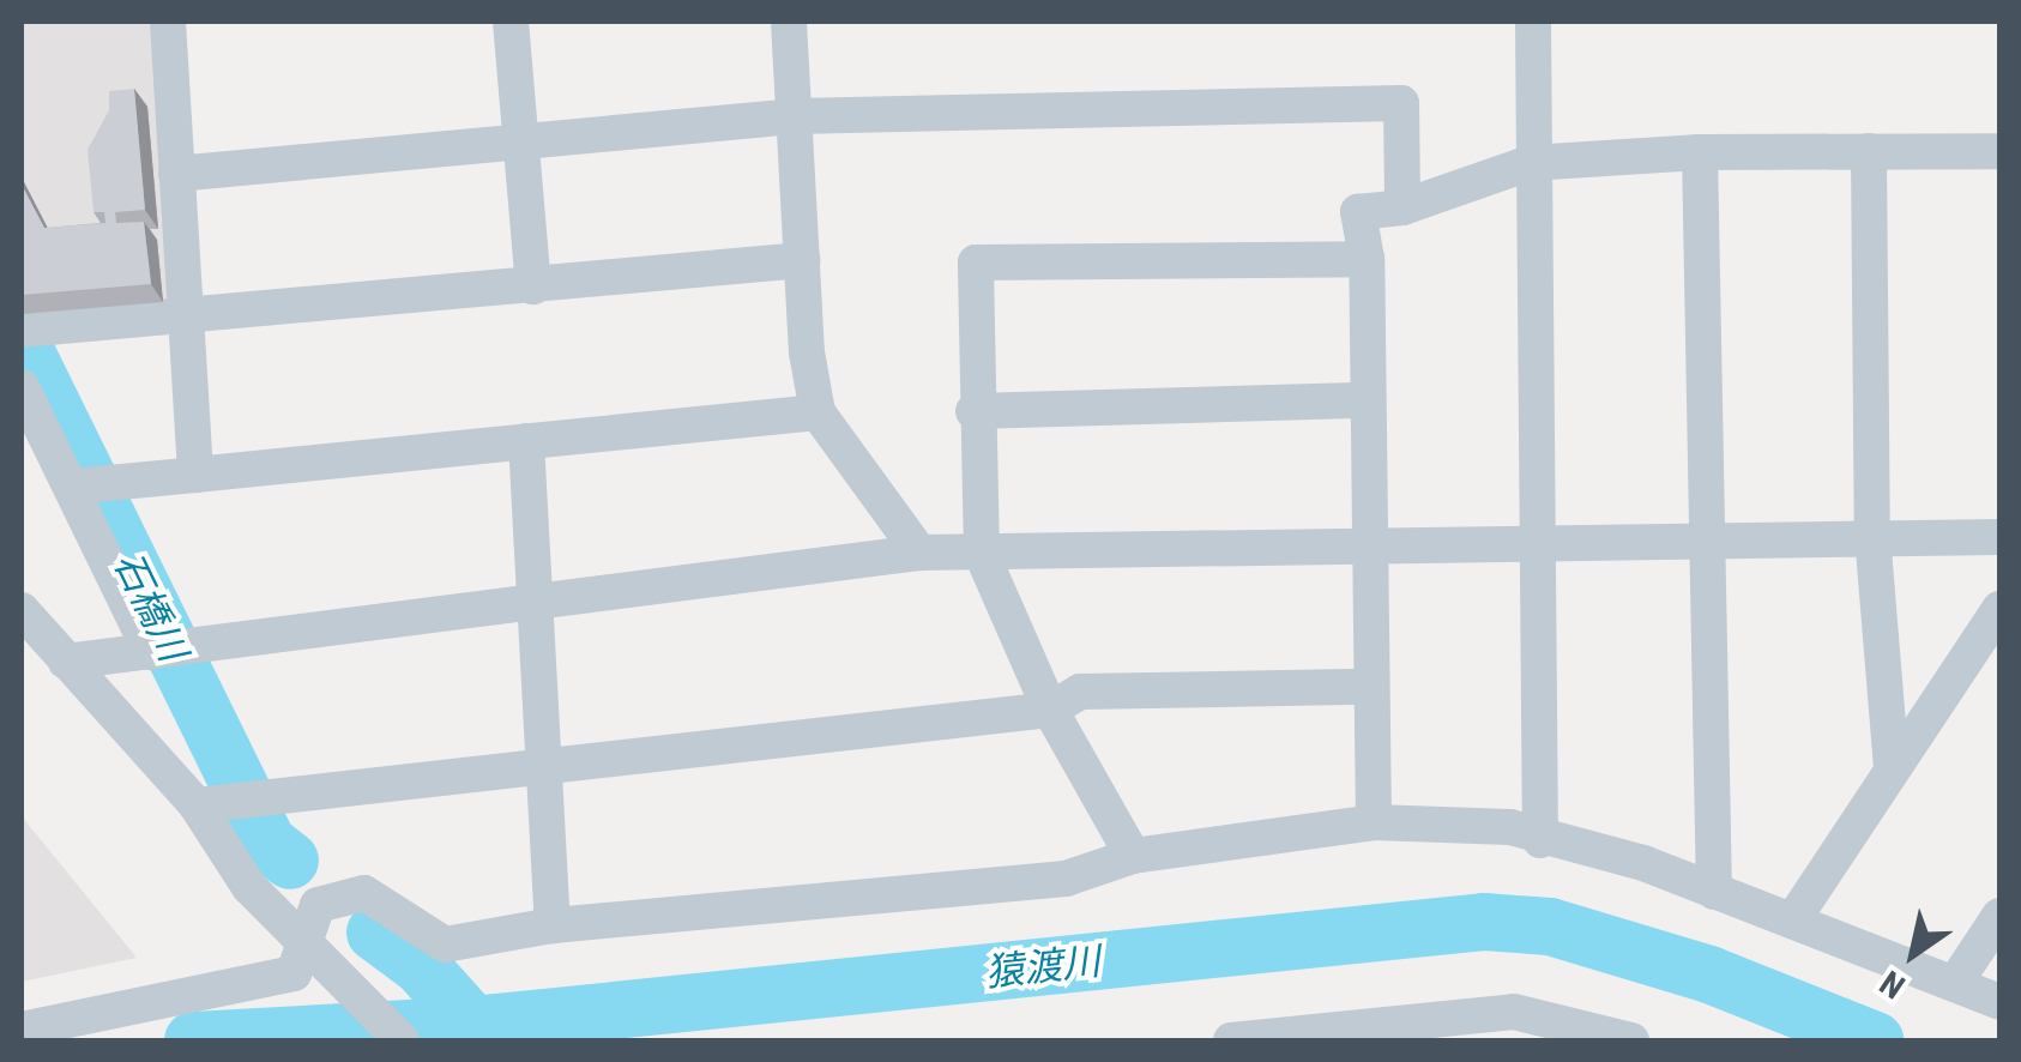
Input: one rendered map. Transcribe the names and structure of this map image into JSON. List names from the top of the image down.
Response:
{
  "water": ["石橋川", "猿渡川"],
  "north": "bottom left"
}
